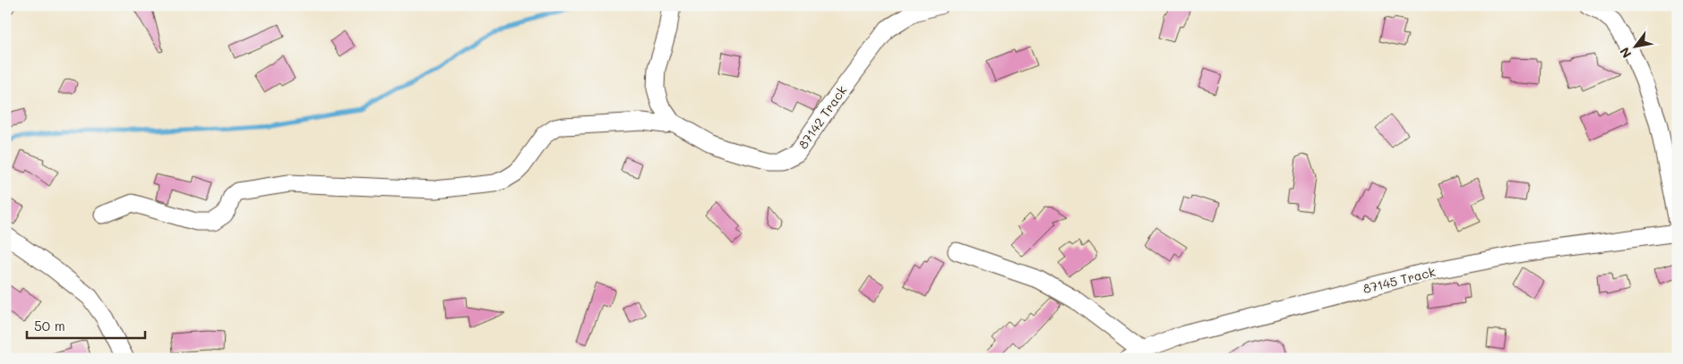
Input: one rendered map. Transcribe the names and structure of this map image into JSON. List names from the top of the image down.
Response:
{
  "streets": {
    "street": ["87142 Track", "87145 Track"]
  },
  "scale_bar": "50 m",
  "north": "bottom left"
}
